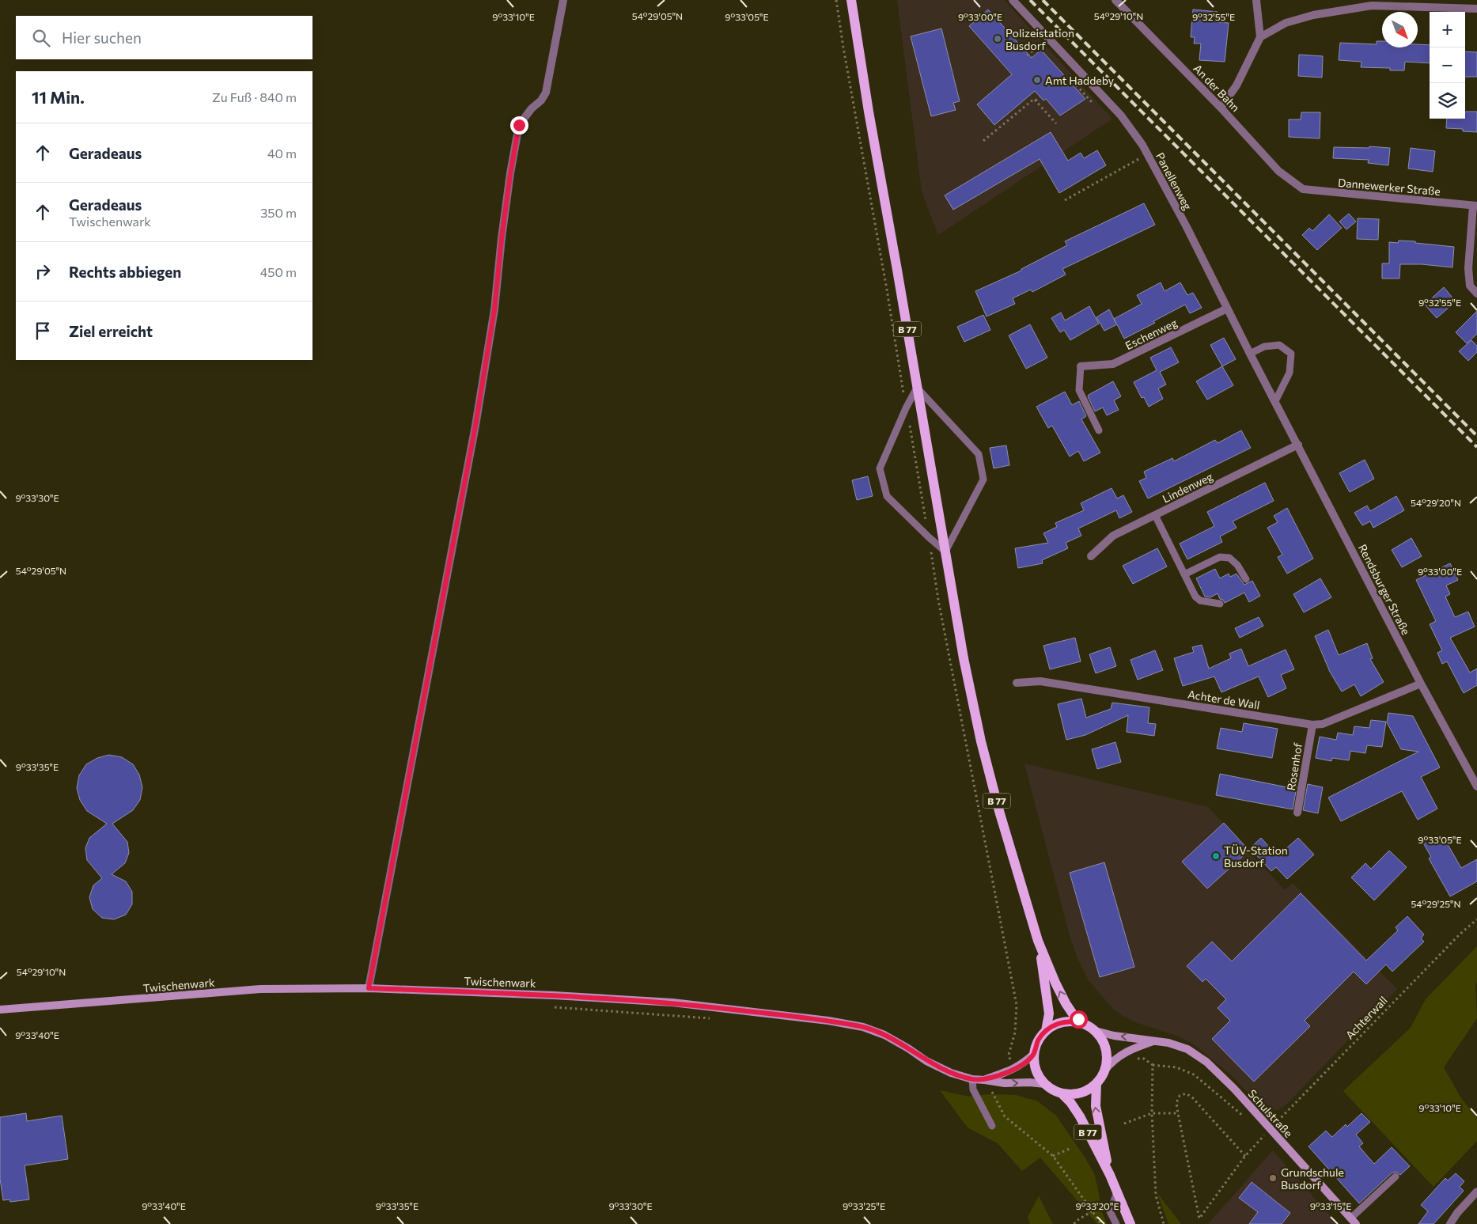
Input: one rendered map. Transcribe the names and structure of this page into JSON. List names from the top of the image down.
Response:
{
  "streets": {
    "main road": ["B 77"],
    "street": [
      "An der Bahn",
      "Panellenweg",
      "Dannewerker Straße",
      "Eschenweg",
      "Lindenweg",
      "Rendsburger Straße",
      "Achter de Wall",
      "Rosenhof",
      "Twischenwark",
      "Schulstraße"
    ],
    "path": ["Achterwall"]
  },
  "crossings": [
    ["An der Bahn", "Dannewerker Straße"],
    ["Panellenweg", "Eschenweg"],
    ["Panellenweg", "Rendsburger Straße"],
    ["B 77", "Twischenwark"],
    ["B 77", "Schulstraße"],
    ["Lindenweg", "Rendsburger Straße"],
    ["Rendsburger Straße", "Achter de Wall"],
    ["Achter de Wall", "Rosenhof"],
    ["Twischenwark", "Schulstraße"],
    ["Achterwall", "Schulstraße"]
  ],
  "places": [
    "Polizeistation Busdorf",
    "Amt Haddeby",
    "TÜV-Station Busdorf",
    "Grundschule Busdorf"
  ],
  "north": "bottom right",
  "page": {
    "map_buttons": ["+", "−"],
    "search": "Hier suchen",
    "heading": ["11 Min.", "Zu Fuß · 840 m"],
    "list": [
      ["Geradeaus", "40 m"],
      ["Geradeaus", "Twischenwark", "350 m"],
      ["Rechts abbiegen", "450 m"],
      "Ziel erreicht"
    ]
  },
  "coordinates": [
    "54°29'05\"N",
    "54°29'10\"N",
    "9°33'10\"E",
    "9°33'05\"E",
    "9°32'55\"E",
    "9°33'00\"E",
    "9°33'30\"E",
    "54°29'20\"N",
    "9°33'35\"E",
    "54°29'25\"N",
    "9°33'40\"E",
    "9°33'25\"E",
    "9°33'20\"E",
    "9°33'15\"E"
  ]
}
